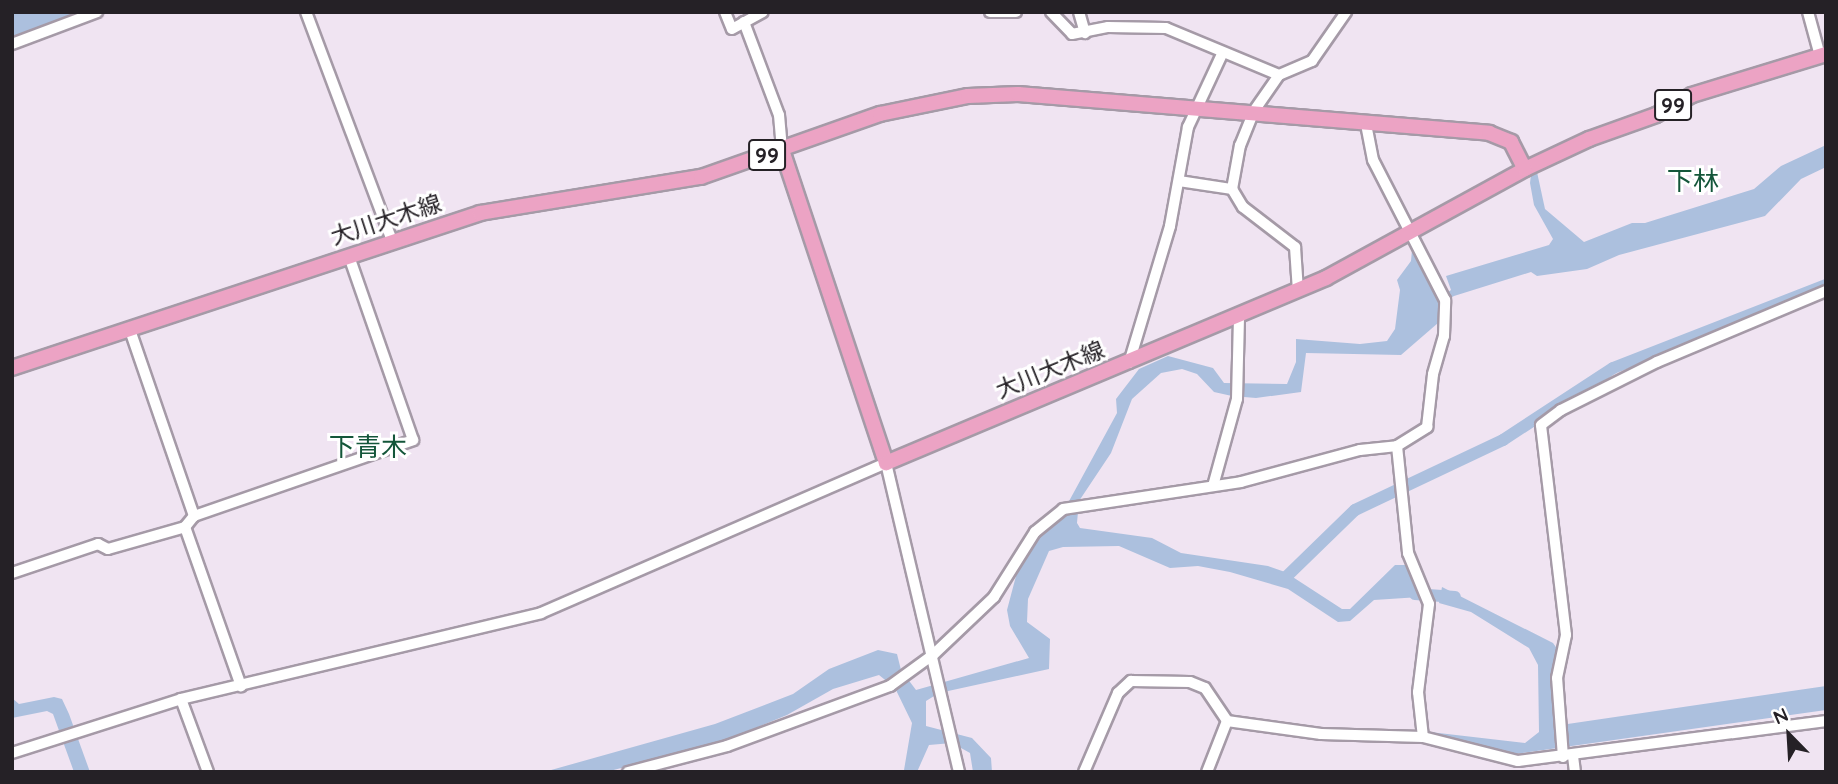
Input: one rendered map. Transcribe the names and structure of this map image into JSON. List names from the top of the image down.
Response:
{
  "streets": {
    "main road": ["99", "大川大木線"]
  },
  "crossings": [
    ["99", "大川大木線"]
  ],
  "districts": ["下林", "下青木"],
  "north": "top left"
}
